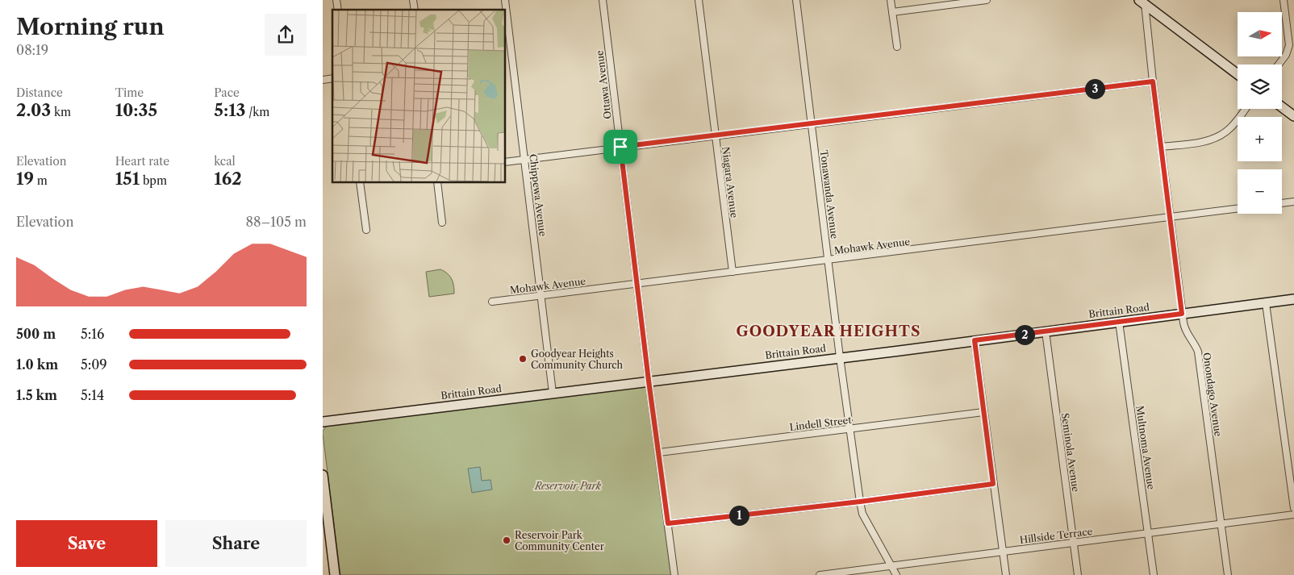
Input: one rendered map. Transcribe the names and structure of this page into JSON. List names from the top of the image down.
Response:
{
  "streets": {
    "main road": ["Brittain Road"],
    "street": [
      "Ottawa Avenue",
      "Niagara Avenue",
      "Tonawanda Avenue",
      "Chippewa Avenue",
      "Mohawk Avenue",
      "Onondago Avenue",
      "Lindell Street",
      "Multnoma Avenue",
      "Seminola Avenue",
      "Hillside Terrace"
    ]
  },
  "crossings": [
    ["Ottawa Avenue", "Mohawk Avenue"],
    ["Ottawa Avenue", "Brittain Road"],
    ["Ottawa Avenue", "Lindell Street"],
    ["Niagara Avenue", "Mohawk Avenue"],
    ["Tonawanda Avenue", "Mohawk Avenue"],
    ["Tonawanda Avenue", "Brittain Road"],
    ["Tonawanda Avenue", "Lindell Street"],
    ["Tonawanda Avenue", "Hillside Terrace"],
    ["Chippewa Avenue", "Mohawk Avenue"],
    ["Chippewa Avenue", "Brittain Road"],
    ["Mohawk Avenue", "Onondago Avenue"],
    ["Brittain Road", "Onondago Avenue"],
    ["Brittain Road", "Multnoma Avenue"],
    ["Brittain Road", "Seminola Avenue"],
    ["Onondago Avenue", "Hillside Terrace"],
    ["Multnoma Avenue", "Hillside Terrace"],
    ["Seminola Avenue", "Hillside Terrace"]
  ],
  "districts": ["GOODYEAR HEIGHTS"],
  "parks": ["Reservoir Park"],
  "places": ["Goodyear Heights Community Church", "Reservoir Park Community Center"],
  "north": "right",
  "page": {
    "heading": ["Morning run", "08:19"],
    "map_buttons": ["+", "−"],
    "stats": [
      ["Distance", "2.03 km"],
      ["Time", "10:35"],
      ["Pace", "5:13 /km"],
      ["Elevation", "19 m"],
      ["Heart rate", "151 bpm"],
      ["kcal", "162"]
    ],
    "pins": ["3", "2", "1"],
    "chart": ["Elevation", "88–105 m"],
    "list": [
      {
        "name": "500 m",
        "note": "5:16"
      },
      {
        "name": "1.0 km",
        "note": "5:09"
      },
      {
        "name": "1.5 km",
        "note": "5:14"
      }
    ],
    "buttons": ["Save", "Share"]
  }
}
